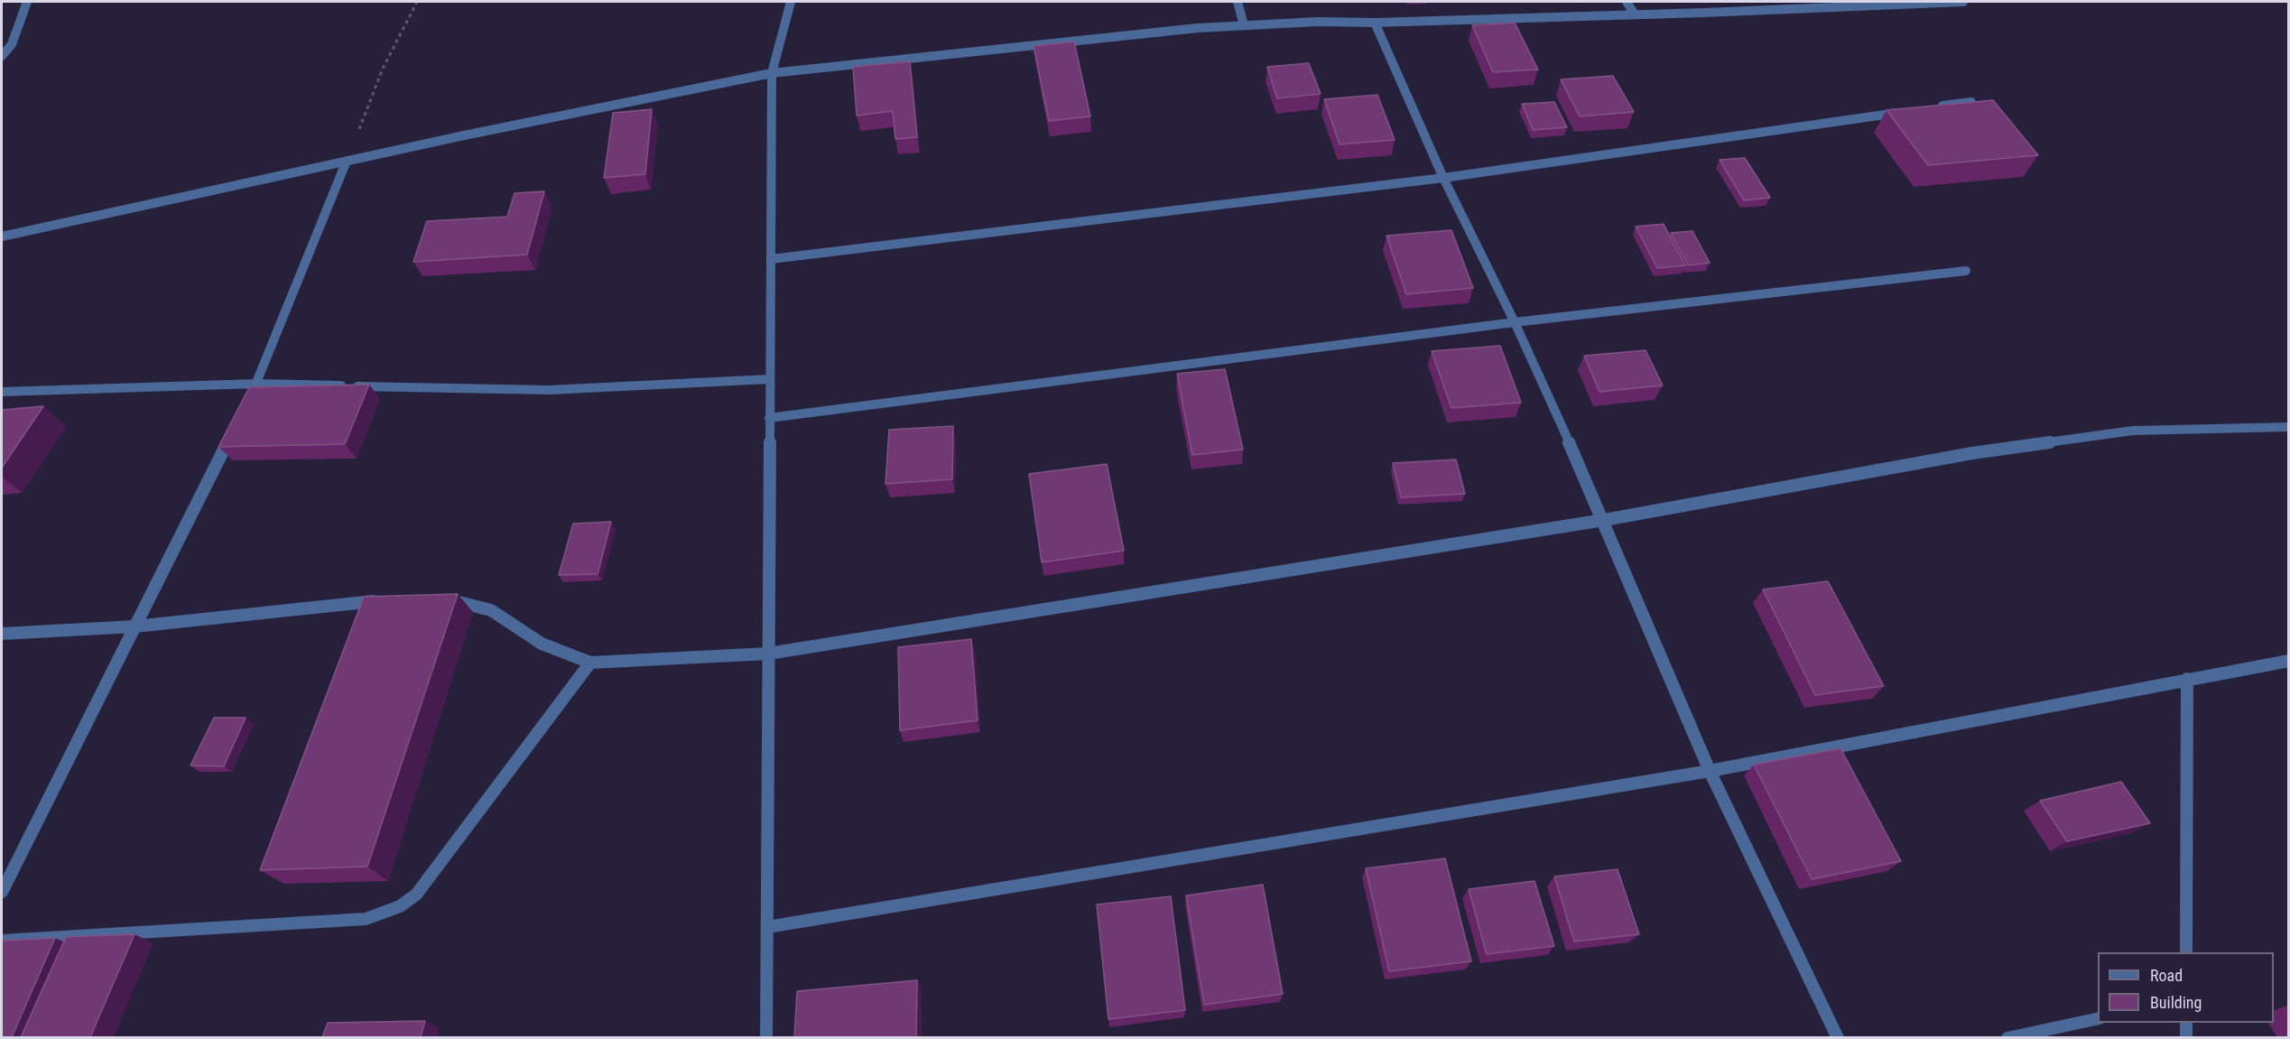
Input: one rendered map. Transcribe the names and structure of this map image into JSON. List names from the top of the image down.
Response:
{
  "legend": ["Road", "Building"]
}
